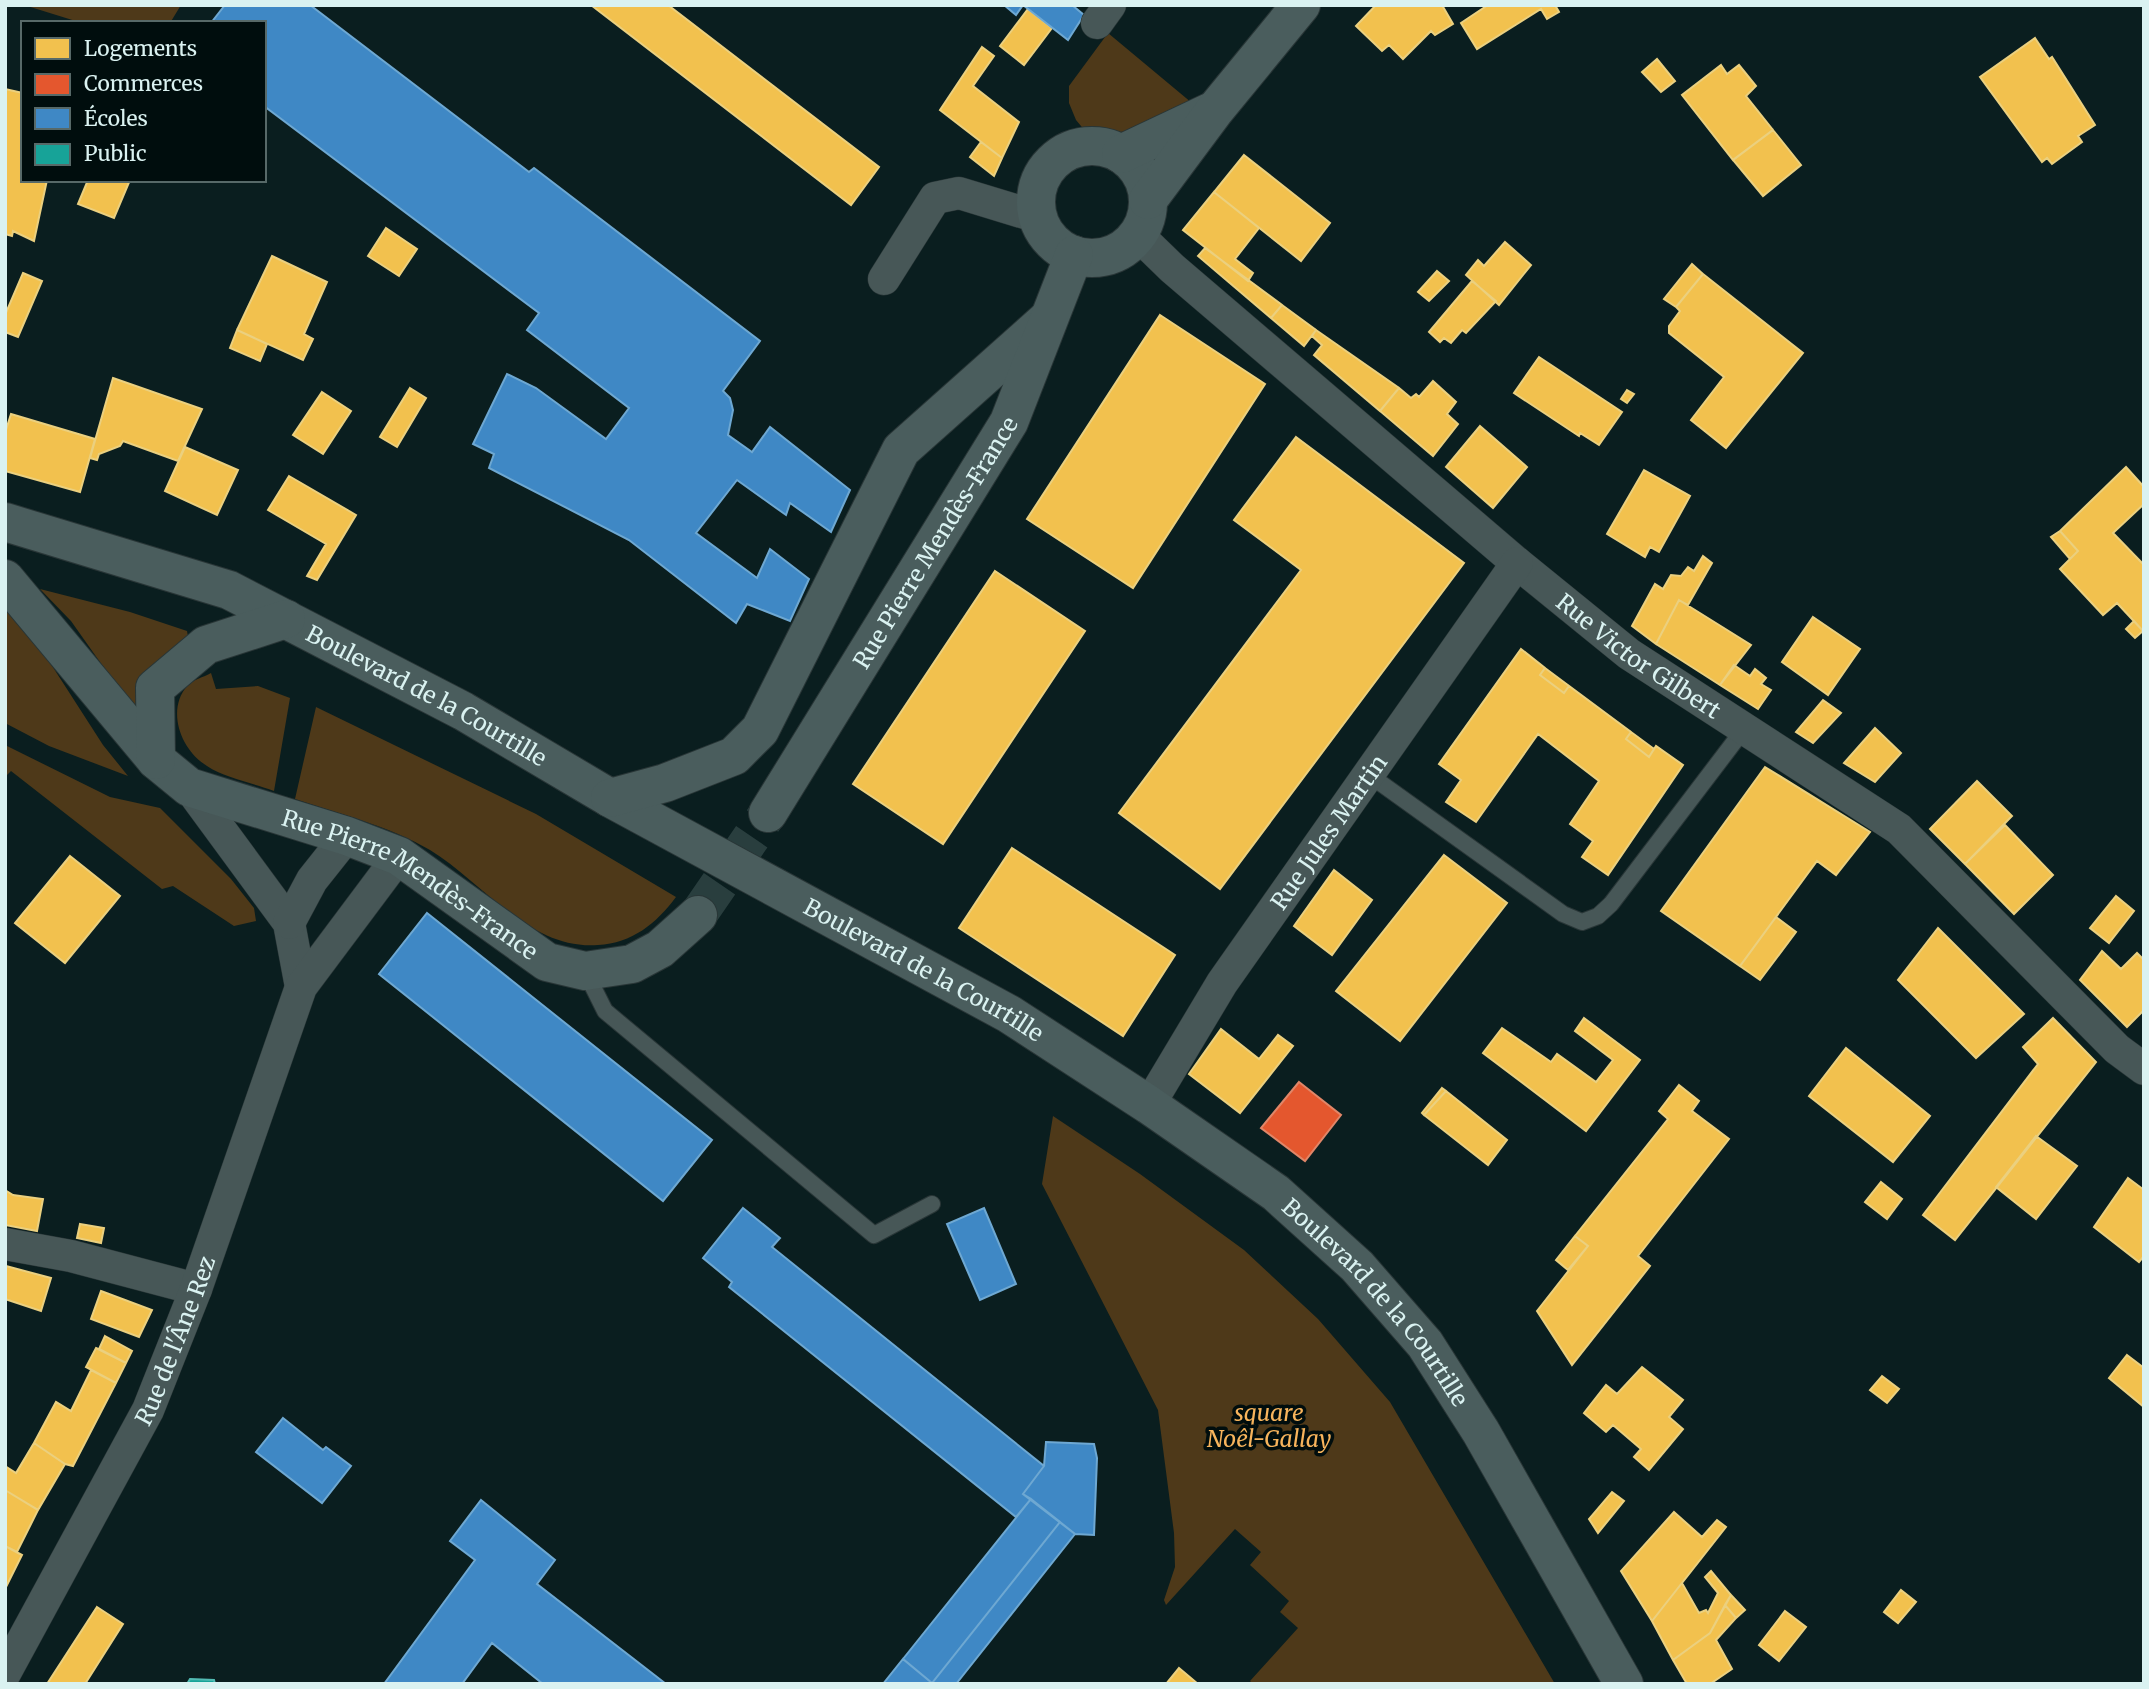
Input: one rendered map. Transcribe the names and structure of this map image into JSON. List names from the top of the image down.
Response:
{
  "streets": {
    "main road": ["Rue Pierre Mendès-France", "Boulevard de la Courtille"],
    "street": ["Rue Victor Gilbert", "Rue Jules Martin", "Rue de l'Âne Rez"]
  },
  "crossings": [
    ["Rue Pierre Mendès-France", "Rue Victor Gilbert"],
    ["Rue Pierre Mendès-France", "Rue de l'Âne Rez"],
    ["Rue Victor Gilbert", "Rue Jules Martin"],
    ["Boulevard de la Courtille", "Rue Jules Martin"]
  ],
  "parks": ["square Noêl-Gallay"],
  "legend": [
    "Logements",
    "Commerces",
    "Écoles",
    "Public"
  ]
}
